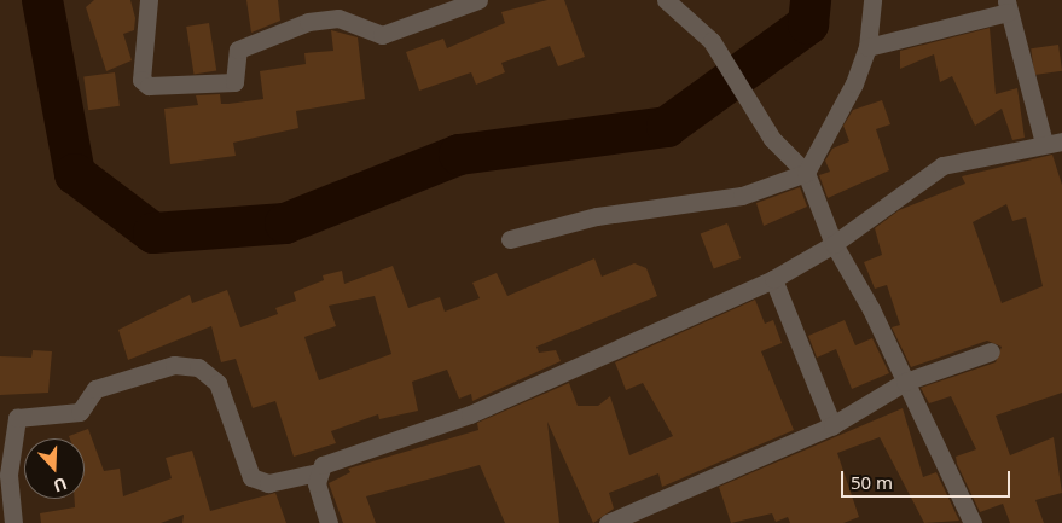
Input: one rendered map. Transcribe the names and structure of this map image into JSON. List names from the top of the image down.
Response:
{
  "scale_bar": "50 m",
  "north": "bottom"
}
